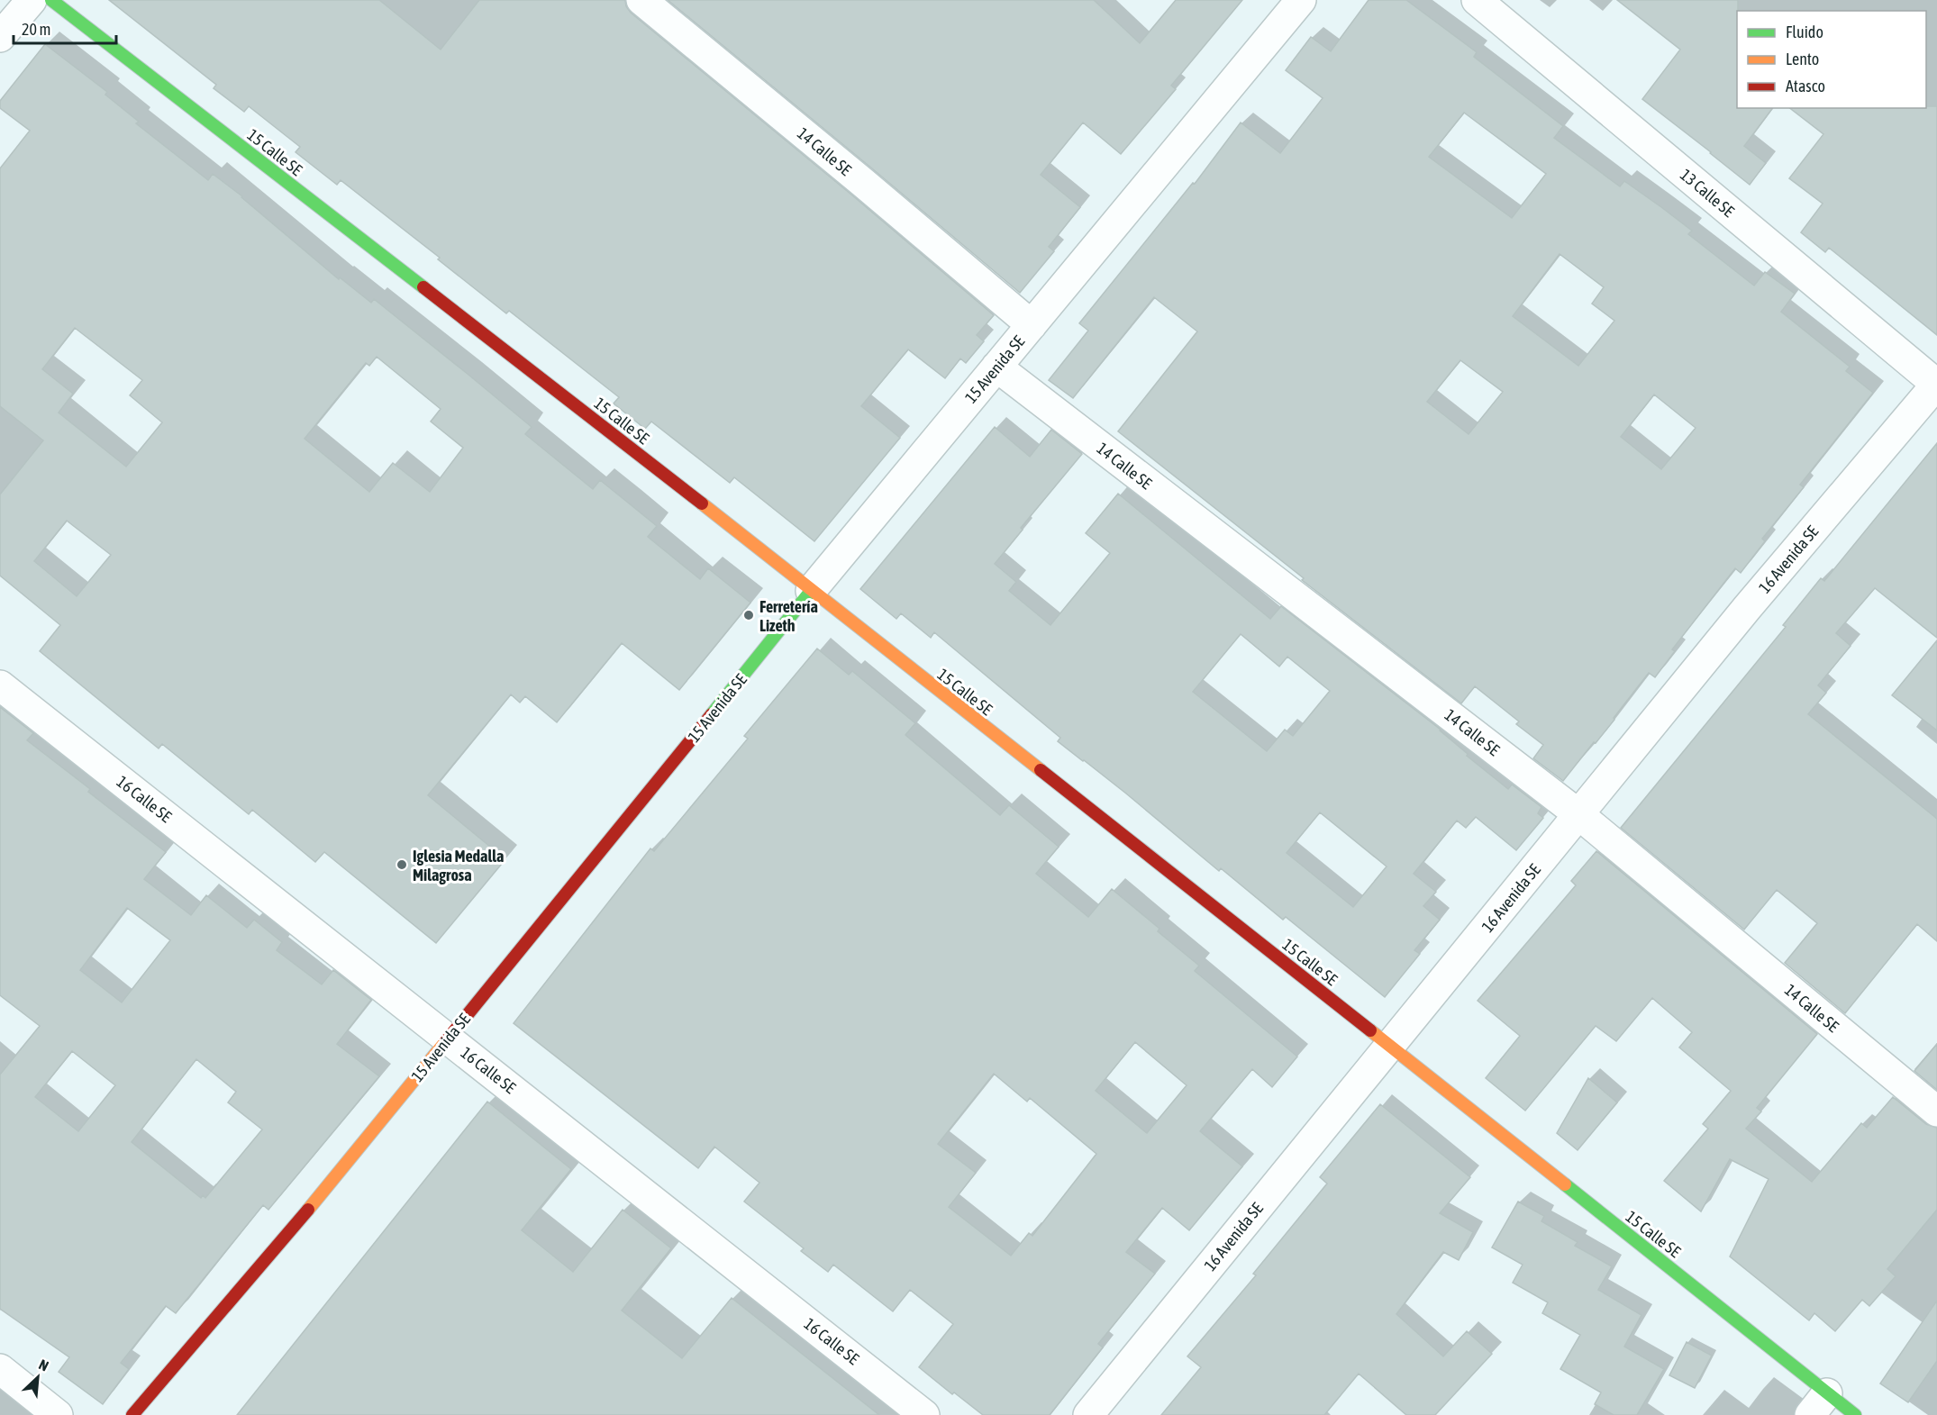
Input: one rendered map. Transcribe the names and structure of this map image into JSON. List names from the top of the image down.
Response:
{
  "streets": {
    "street": [
      "14 Calle SE",
      "15 Calle SE",
      "13 Calle SE",
      "15 Avenida SE",
      "16 Avenida SE",
      "16 Calle SE"
    ]
  },
  "crossings": [
    ["14 Calle SE", "15 Avenida SE"],
    ["14 Calle SE", "16 Avenida SE"],
    ["15 Calle SE", "15 Avenida SE"],
    ["15 Calle SE", "16 Avenida SE"],
    ["13 Calle SE", "16 Avenida SE"],
    ["15 Avenida SE", "16 Calle SE"]
  ],
  "places": ["Ferretería Lizeth", "Iglesia Medalla Milagrosa"],
  "legend": ["Fluido", "Lento", "Atasco"],
  "scale_bar": "20 m",
  "north": "top right"
}
